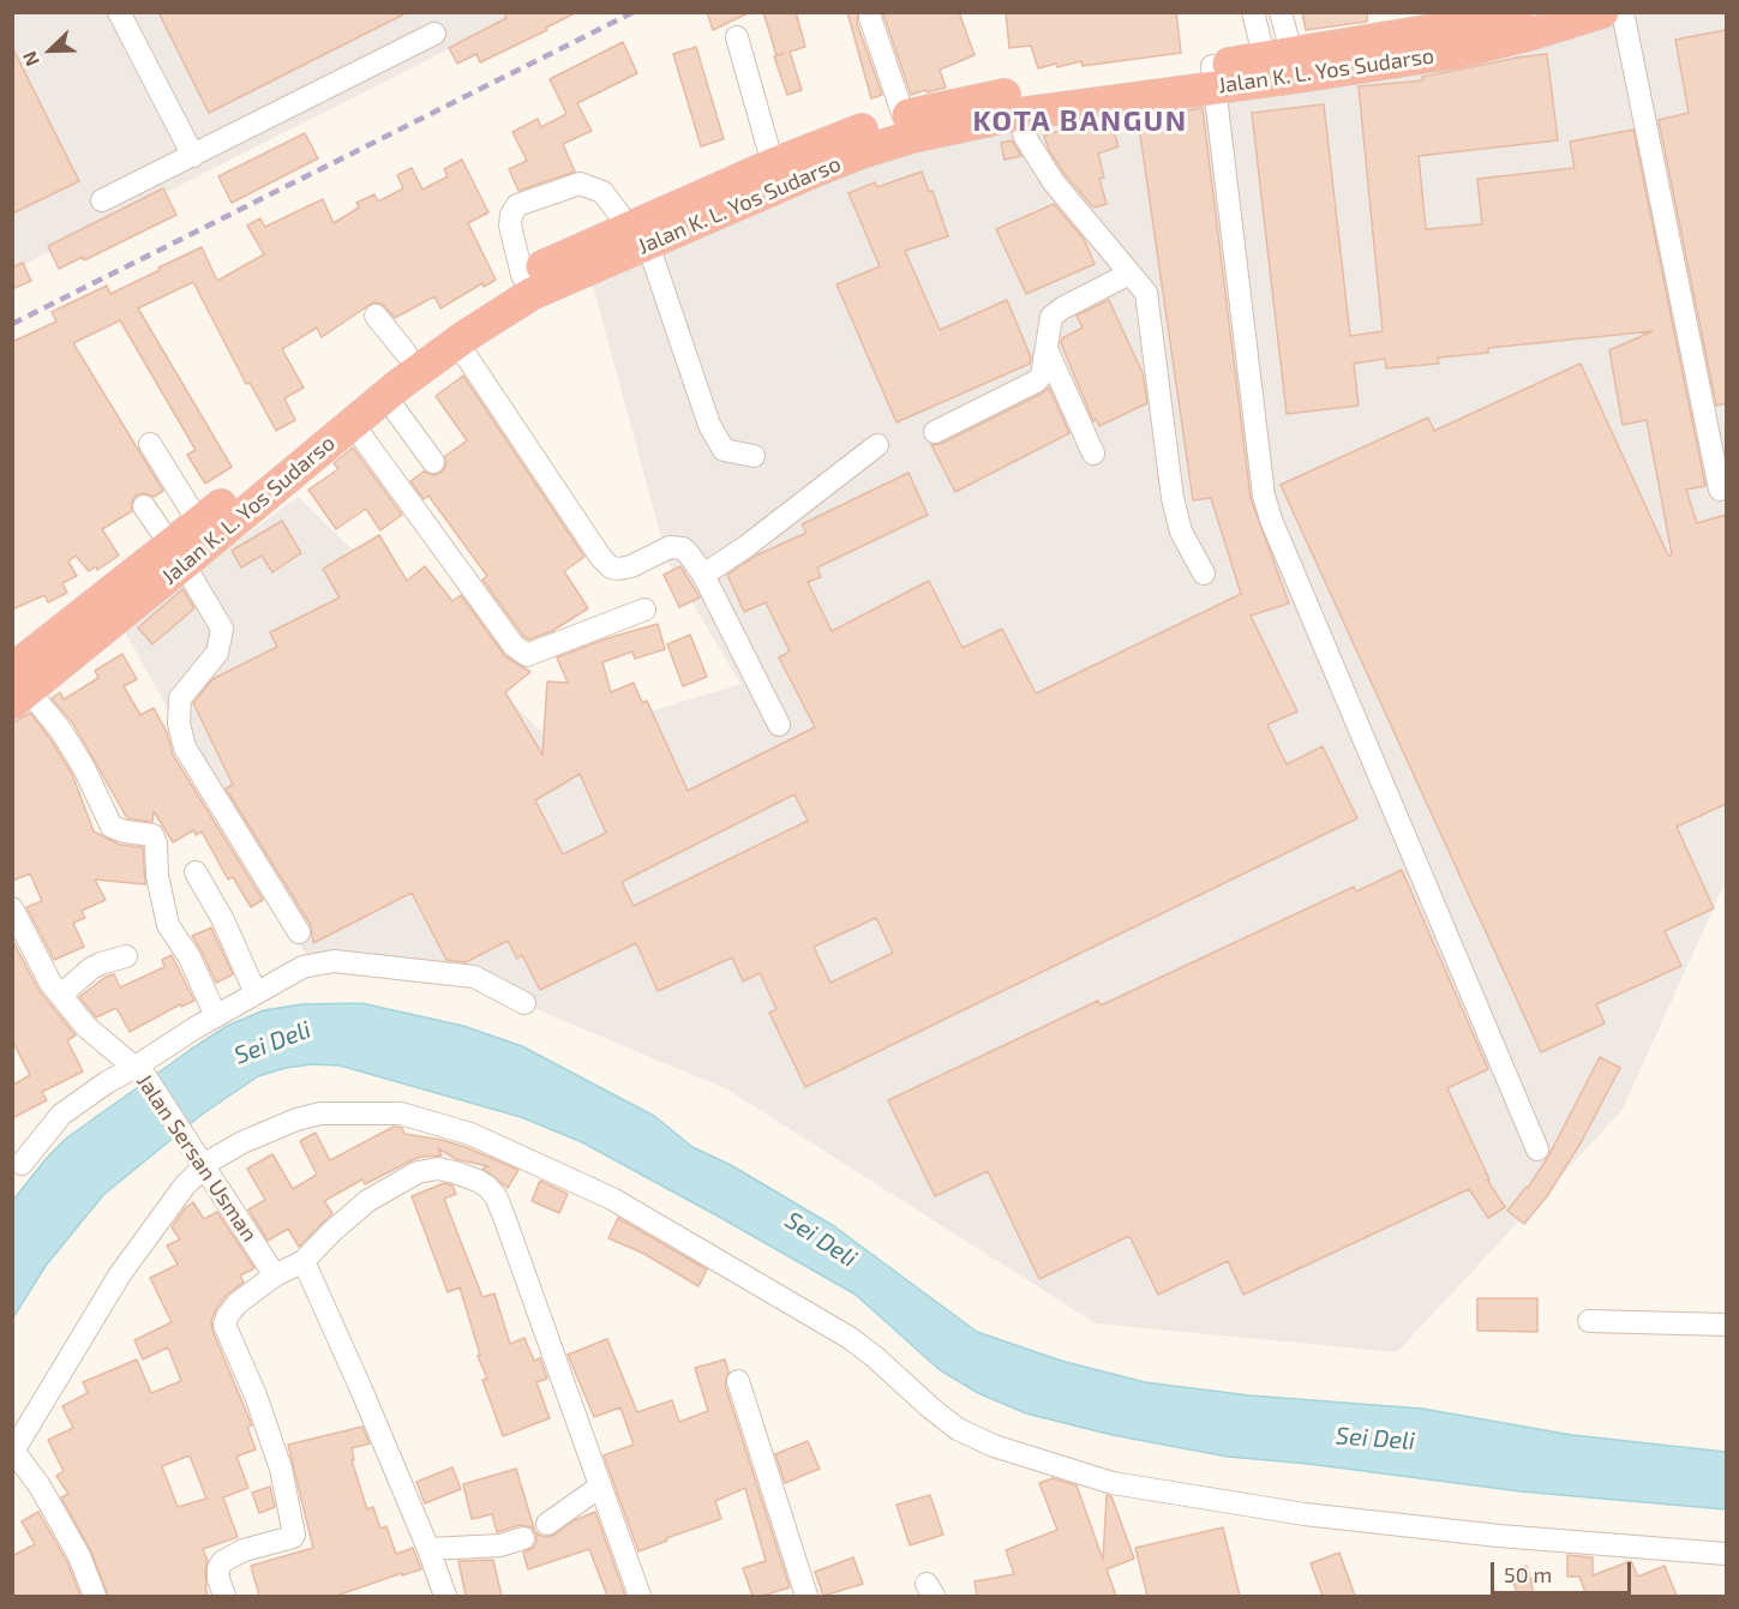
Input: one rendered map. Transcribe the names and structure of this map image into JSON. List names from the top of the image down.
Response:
{
  "streets": {
    "highway": ["Jalan K. L. Yos Sudarso"],
    "street": ["Jalan Sersan Usman"]
  },
  "districts": ["KOTA BANGUN"],
  "water": ["Sei Deli"],
  "scale_bar": "50 m",
  "north": "bottom left"
}
